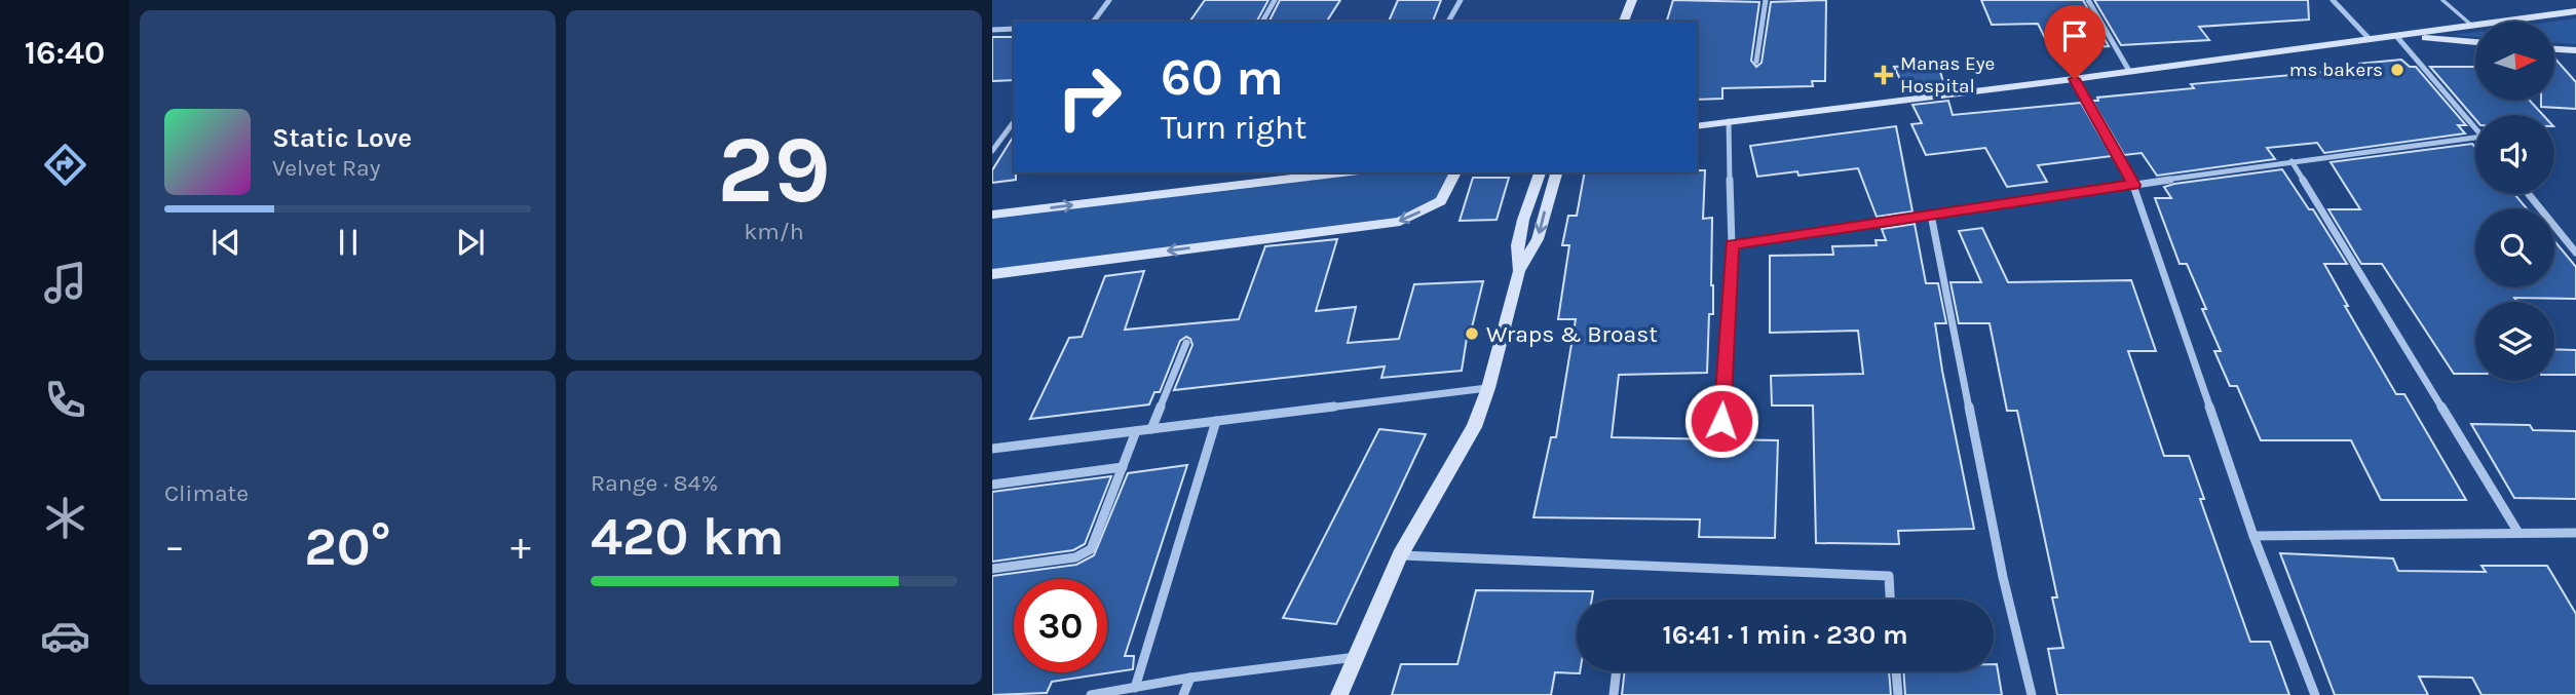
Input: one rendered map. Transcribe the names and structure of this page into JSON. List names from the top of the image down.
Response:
{
  "places": {
    "other": ["ms bakers", "Wraps & Broast"],
    "health": ["Manas Eye Hospital"]
  },
  "north": "right",
  "page": {
    "tabs": "16:40",
    "tile": [
      ["29", "km/h"],
      "Climate",
      ["Range · 84%", "420 km"]
    ],
    "turn": ["60 m", "Turn right"],
    "song": ["Static Love", "Velvet Ray"],
    "heat": ["−", "20°", "+"],
    "limit": "30",
    "trip": "16:41 · 1 min · 230 m"
  }
}
